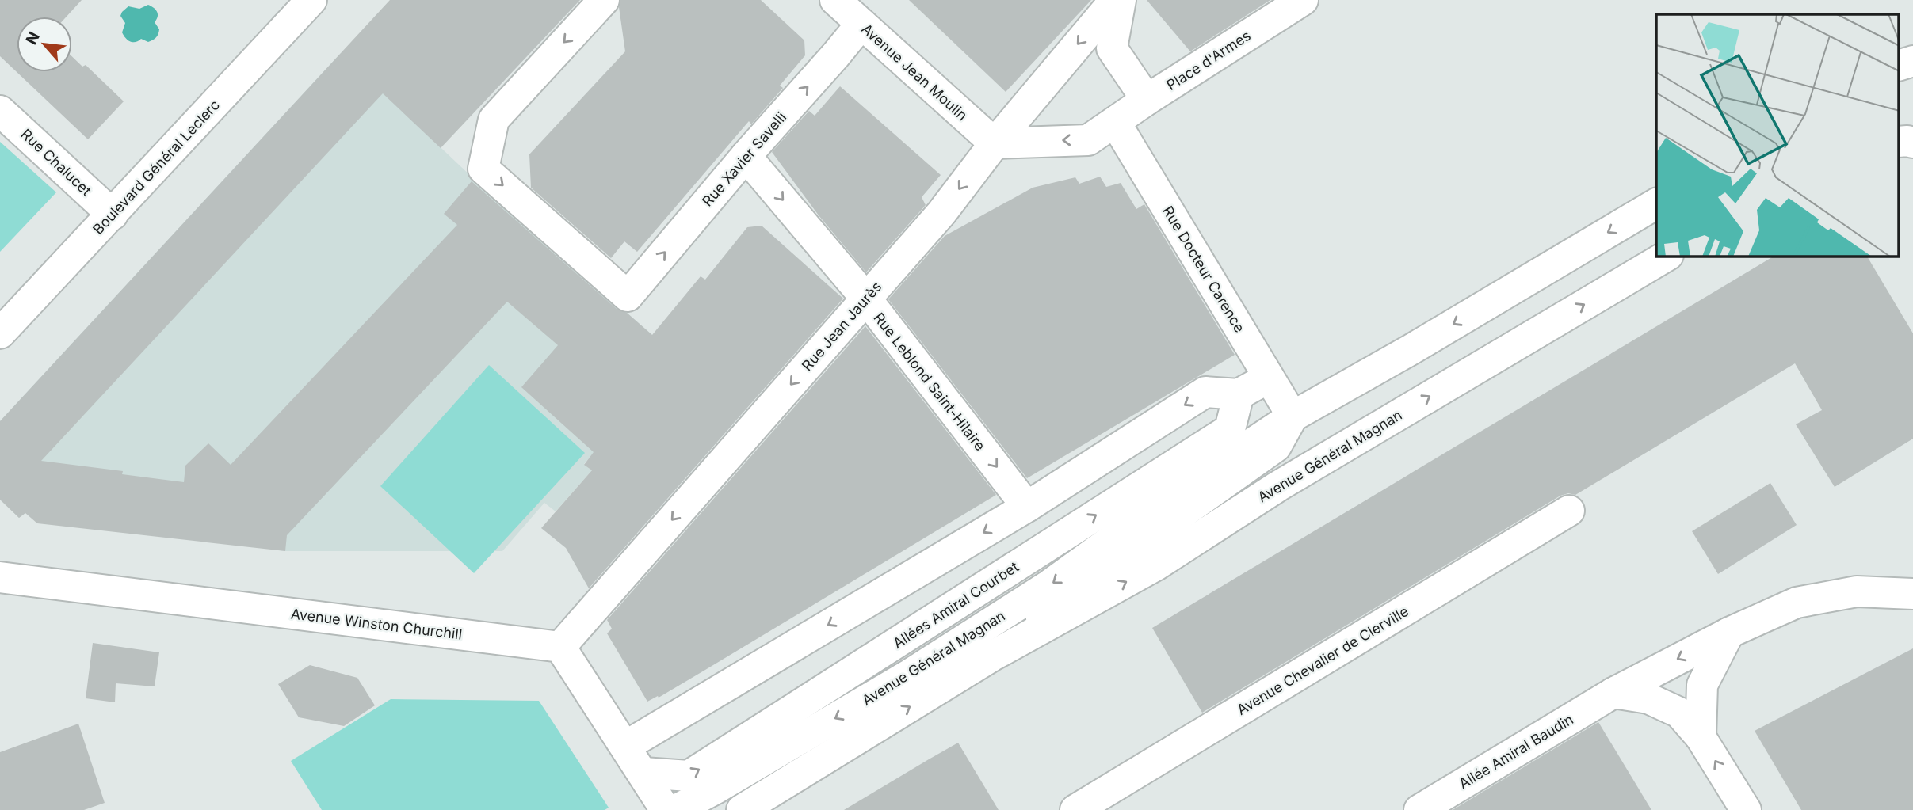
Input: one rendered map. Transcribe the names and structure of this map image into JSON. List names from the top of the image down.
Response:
{
  "streets": {
    "street": [
      "Place d'Armes",
      "Avenue Jean Moulin",
      "Rue Xavier Savelli",
      "Rue Chalucet",
      "Boulevard Général Leclerc",
      "Rue Docteur Carence",
      "Rue Jean Jaurès",
      "Rue Leblond Saint-Hilaire",
      "Avenue Général Magnan",
      "Allées Amiral Courbet",
      "Avenue Winston Churchill",
      "Avenue Chevalier de Clerville",
      "Allée Amiral Baudin"
    ]
  },
  "crossings": [
    ["Place d'Armes", "Avenue Jean Moulin"],
    ["Place d'Armes", "Rue Docteur Carence"],
    ["Place d'Armes", "Rue Jean Jaurès"],
    ["Avenue Jean Moulin", "Rue Xavier Savelli"],
    ["Avenue Jean Moulin", "Rue Jean Jaurès"],
    ["Rue Xavier Savelli", "Rue Leblond Saint-Hilaire"],
    ["Rue Chalucet", "Boulevard Général Leclerc"],
    ["Rue Docteur Carence", "Avenue Général Magnan"],
    ["Rue Jean Jaurès", "Rue Leblond Saint-Hilaire"],
    ["Rue Jean Jaurès", "Avenue Winston Churchill"]
  ],
  "one_way": ["Rue Leblond Saint-Hilaire"],
  "north": "top left"
}
